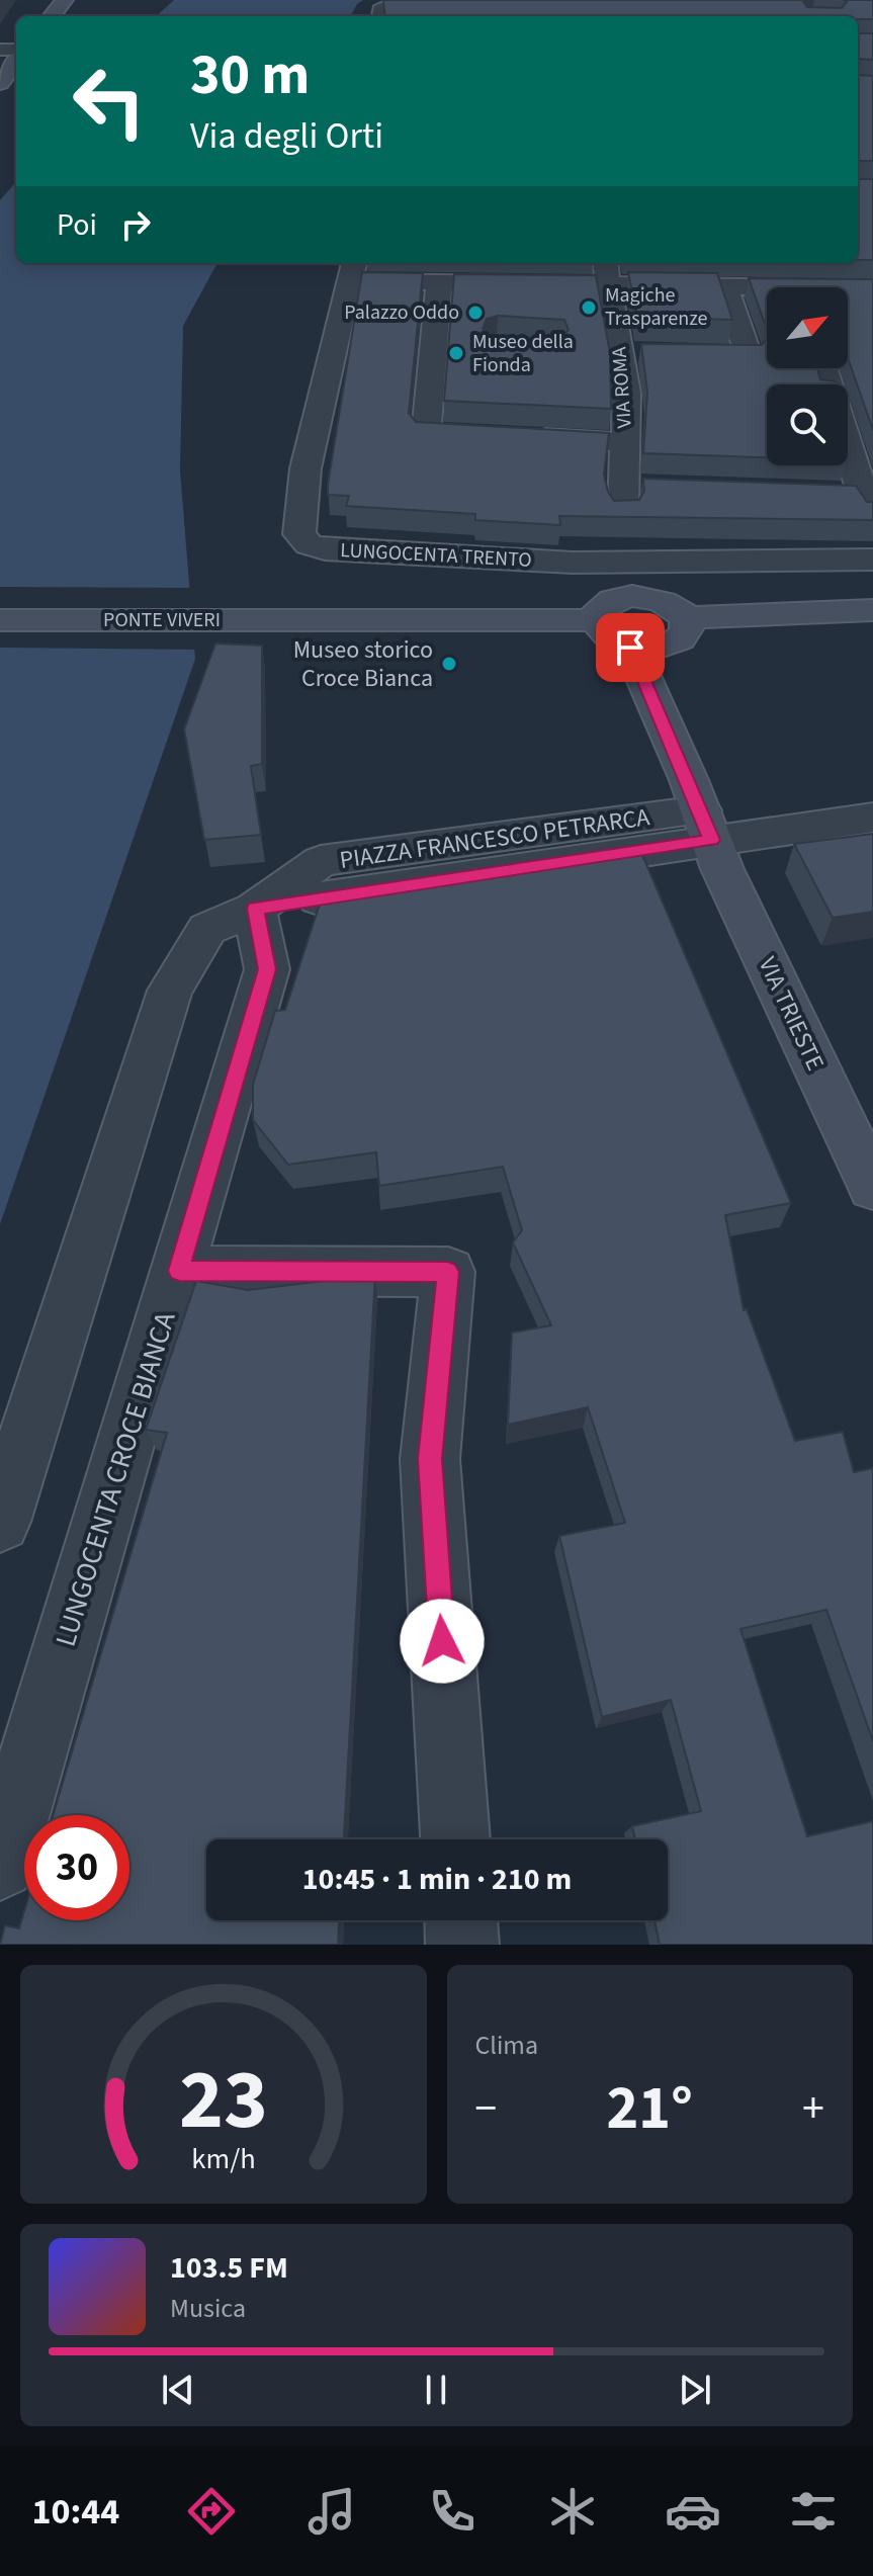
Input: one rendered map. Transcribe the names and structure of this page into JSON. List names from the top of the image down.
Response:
{
  "streets": {
    "main road": ["PONTE VIVERI", "VIA TRIESTE"],
    "street": ["VIA ROMA", "LUNGOCENTA TRENTO", "LUNGOCENTA CROCE BIANCA"]
  },
  "crossings": [
    ["VIA ROMA", "LUNGOCENTA TRENTO"]
  ],
  "places": [
    "Magiche Trasparenze",
    "Palazzo Oddo",
    "Museo della Fionda",
    "Museo storico Croce Bianca"
  ],
  "north": "top right",
  "page": {
    "turn": ["30 m", "Via degli Orti"],
    "then": "Poi",
    "limit": "30",
    "trip": "10:45 · 1 min · 210 m",
    "tile": "Clima",
    "heat": ["−", "21°", "+"],
    "song": ["103.5 FM", "Musica"],
    "tabs": "10:44",
    "gauge": ["23", "km/h"]
  }
}
